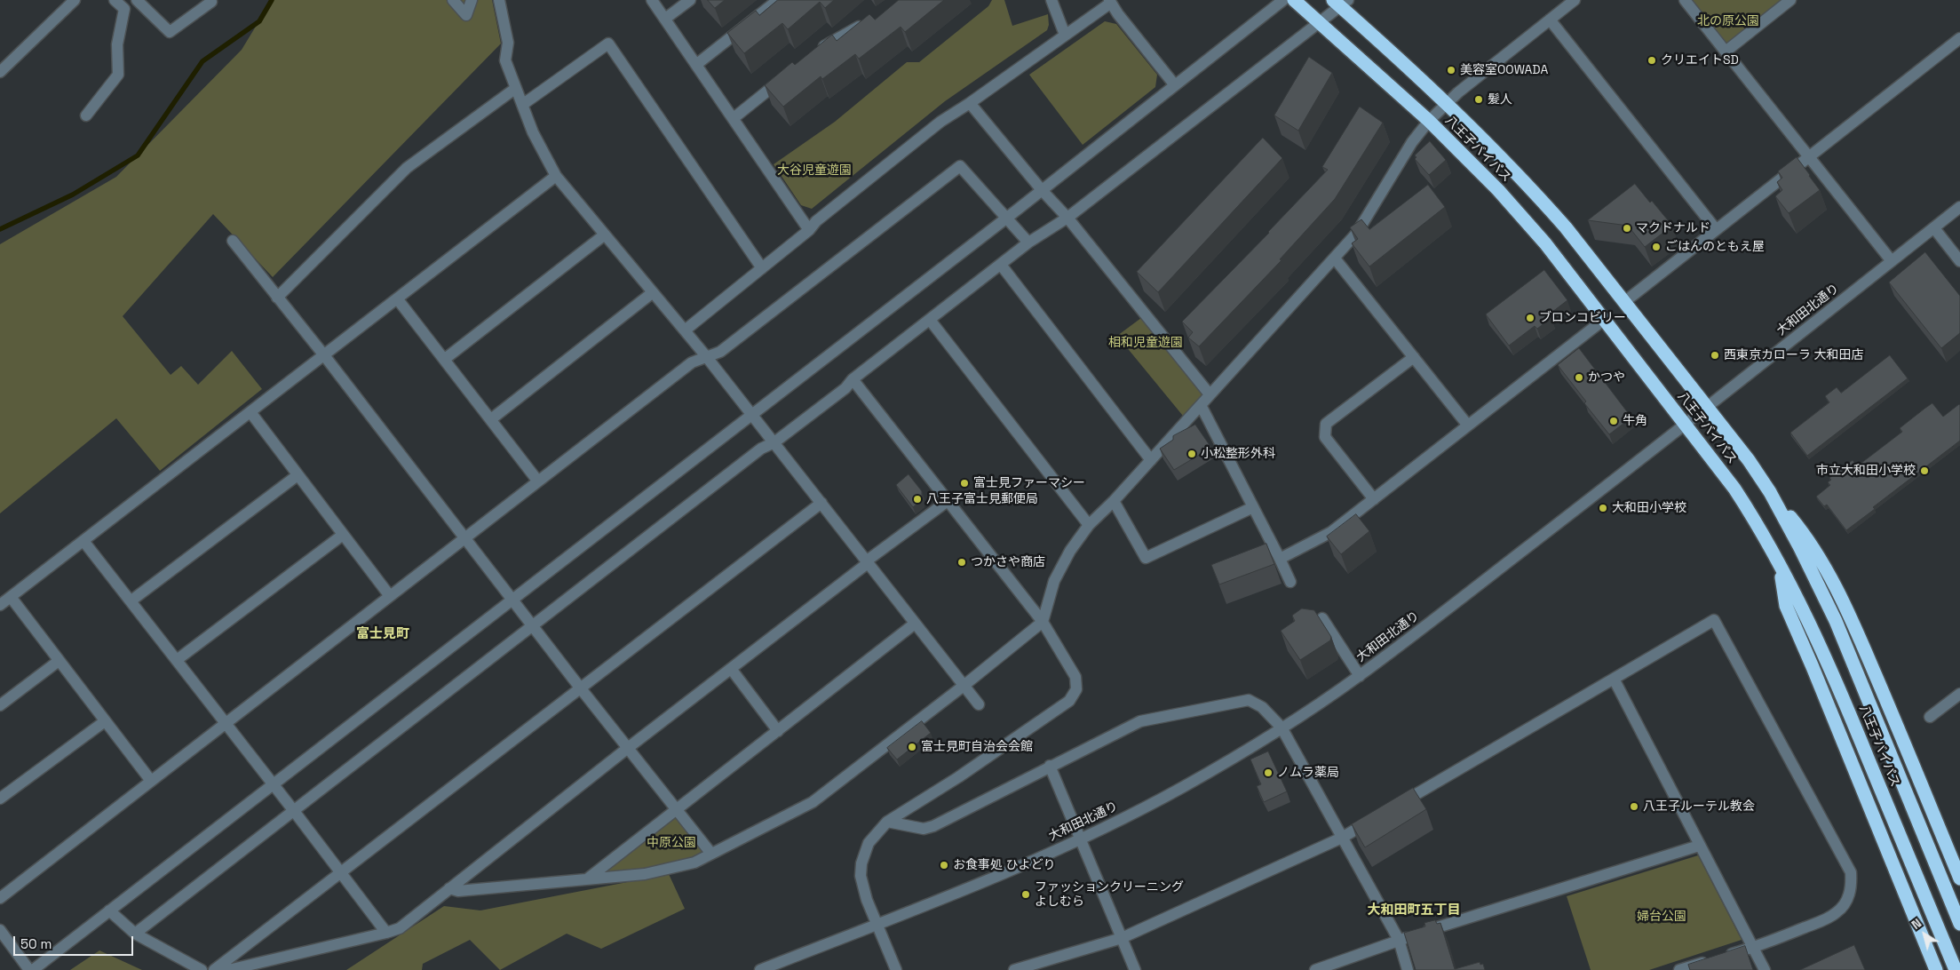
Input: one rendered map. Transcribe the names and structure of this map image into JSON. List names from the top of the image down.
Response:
{
  "streets": {
    "highway": ["八王子バイパス"],
    "street": ["大和田北通り"]
  },
  "crossings": [
    ["八王子バイパス", "大和田北通り"]
  ],
  "districts": ["富士見町", "大和田町五丁目"],
  "parks": [
    "北の原公園",
    "大谷児童遊園",
    "相和児童遊園",
    "中原公園",
    "婦台公園"
  ],
  "places": [
    "クリエイトSD",
    "美容室OOWADA",
    "髪人",
    "マクドナルド",
    "ごはんのともえ屋",
    "ブロンコビリー",
    "西東京カローラ 大和田店",
    "かつや",
    "牛角",
    "小松整形外科",
    "市立大和田小学校",
    "富士見ファーマシー",
    "八王子富士見郵便局",
    "大和田小学校",
    "つかさや商店",
    "富士見町自治会会館",
    "ノムラ薬局",
    "八王子ルーテル教会",
    "お食事処 ひよどり",
    "ファッションクリーニング よしむら"
  ],
  "scale_bar": "50 m",
  "north": "top left"
}
